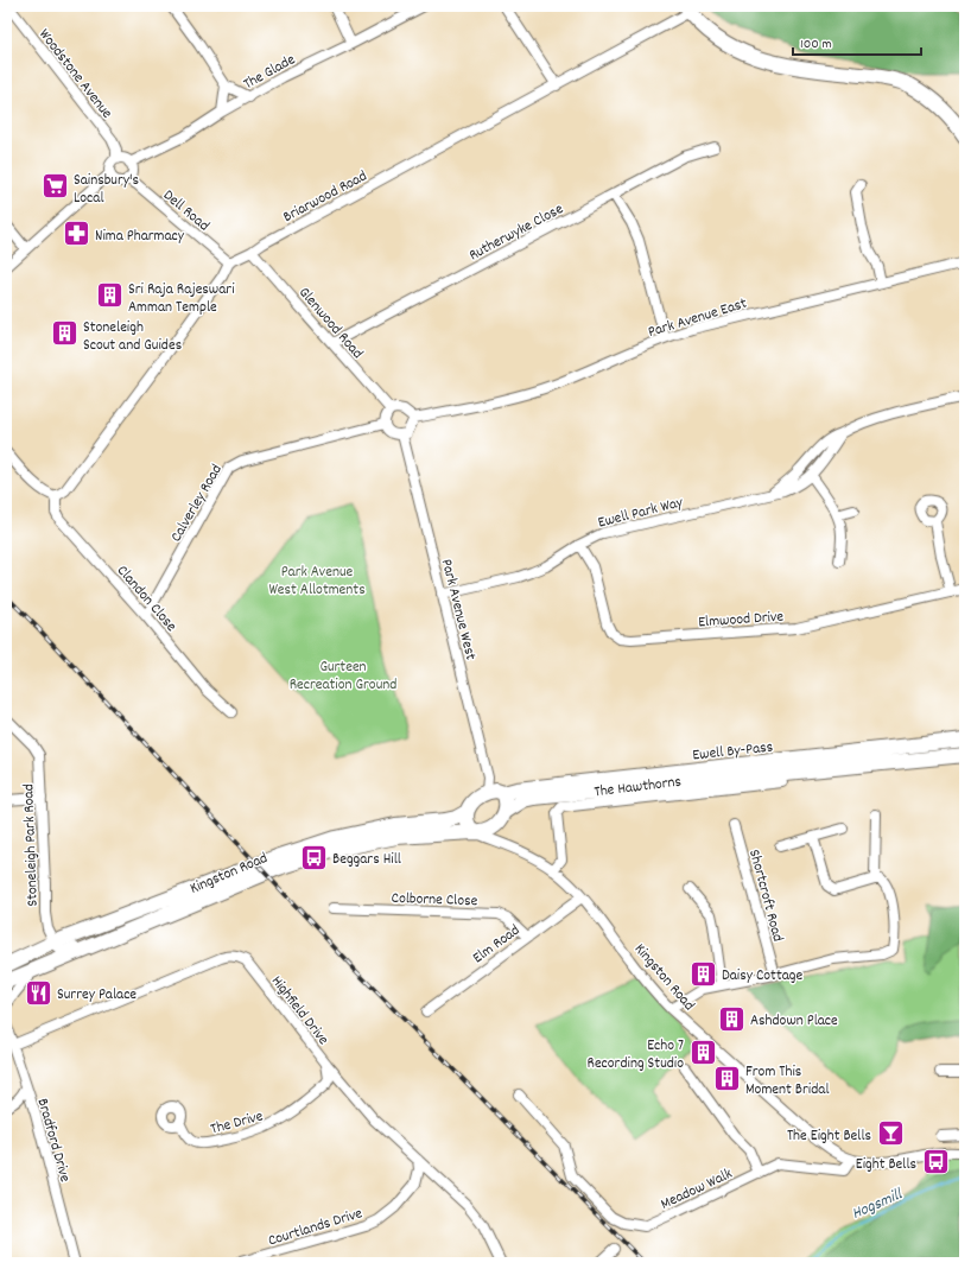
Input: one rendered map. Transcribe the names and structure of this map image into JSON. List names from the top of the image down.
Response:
{
  "streets": {
    "highway": ["Ewell By-Pass", "Kingston Road"],
    "street": [
      "The Glade",
      "Woodstone Avenue",
      "Briarwood Road",
      "Dell Road",
      "Rutherwyke Close",
      "Park Avenue East",
      "Glenwood Road",
      "Calverley Road",
      "Ewell Park Way",
      "Clandon Close",
      "Park Avenue West",
      "Elmwood Drive",
      "The Hawthorns",
      "Stoneleigh Park Road",
      "Shortcroft Road",
      "Colborne Close",
      "Elm Road",
      "Highfield Drive",
      "The Drive",
      "Bradford Drive",
      "Meadow Walk",
      "Courtlands Drive"
    ]
  },
  "crossings": [
    ["The Glade", "Woodstone Avenue"],
    ["The Glade", "Dell Road"],
    ["Woodstone Avenue", "Dell Road"],
    ["Briarwood Road", "Dell Road"],
    ["Briarwood Road", "Glenwood Road"],
    ["Rutherwyke Close", "Glenwood Road"],
    ["Park Avenue East", "Glenwood Road"],
    ["Park Avenue East", "Calverley Road"],
    ["Park Avenue East", "Park Avenue West"],
    ["Glenwood Road", "Calverley Road"],
    ["Glenwood Road", "Park Avenue West"],
    ["Calverley Road", "Clandon Close"],
    ["Calverley Road", "Park Avenue West"],
    ["Ewell Park Way", "Park Avenue West"],
    ["Ewell Park Way", "Elmwood Drive"],
    ["Park Avenue West", "Ewell By-Pass"],
    ["Park Avenue West", "Kingston Road"],
    ["Ewell By-Pass", "Kingston Road"],
    ["The Hawthorns", "Kingston Road"],
    ["Stoneleigh Park Road", "Kingston Road"],
    ["Kingston Road", "Elm Road"],
    ["Kingston Road", "Meadow Walk"],
    ["Colborne Close", "Elm Road"],
    ["Highfield Drive", "Bradford Drive"]
  ],
  "water": ["Hogsmill"],
  "parks": ["Park Avenue West Allotments", "Gurteen Recreation Ground"],
  "places": {
    "supermarket": ["Sainsbury's Local"],
    "pharmacy": ["Nima Pharmacy"],
    "building": [
      "Sri Raja Rajeswari Amman Temple",
      "Stoneleigh Scout and Guides",
      "Daisy Cottage",
      "Ashdown Place",
      "Echo 7 Recording Studio",
      "From This Moment Bridal"
    ],
    "bus stop": ["Beggars Hill", "Eight Bells"],
    "restaurant": ["Surrey Palace"],
    "bar": ["The Eight Bells"]
  },
  "scale_bar": "100 m"
}
